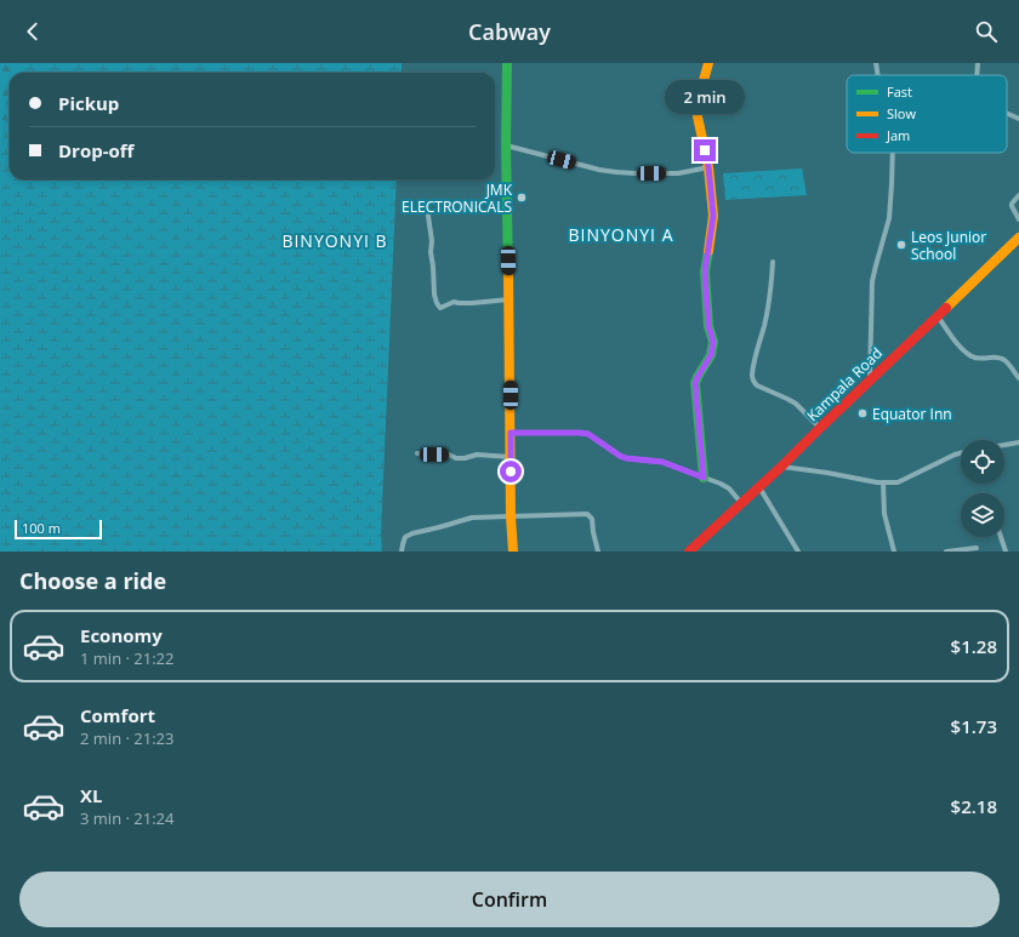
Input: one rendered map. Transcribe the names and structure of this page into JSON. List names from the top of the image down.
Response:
{
  "streets": {
    "main road": ["Kampala Road"]
  },
  "districts": ["BINYONYI A", "BINYONYI B"],
  "places": ["JMK ELECTRONICALS", "Leos Junior School", "Equator Inn"],
  "legend": ["Fast", "Slow", "Jam"],
  "scale_bar": "100 m",
  "page": {
    "header": "Cabway",
    "banner": ["Pickup", "Drop-off"],
    "bubble": "2 min",
    "scale": "100 m",
    "heading": "Choose a ride",
    "list": [
      {
        "name": "Economy",
        "note": "1 min · 21:22",
        "value": "$1.28"
      },
      {
        "name": "Comfort",
        "note": "2 min · 21:23",
        "value": "$1.73"
      },
      {
        "name": "XL",
        "note": "3 min · 21:24",
        "value": "$2.18"
      }
    ],
    "buttons": "Confirm"
  }
}
